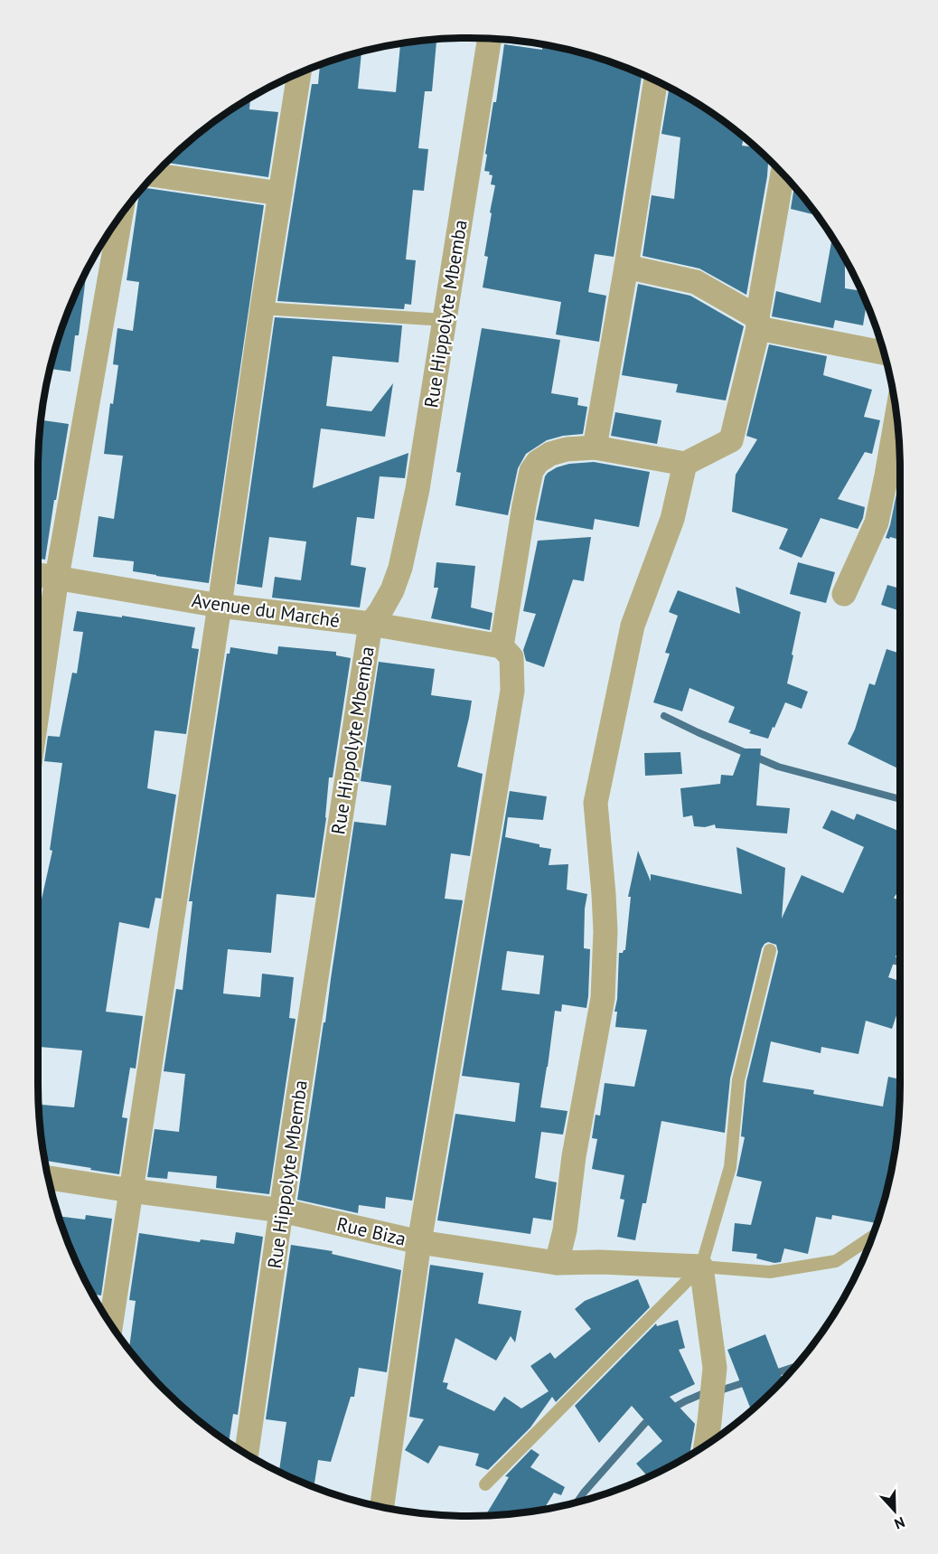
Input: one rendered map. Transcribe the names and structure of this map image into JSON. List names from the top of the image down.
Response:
{
  "streets": {
    "street": ["Rue Hippolyte Mbemba", "Avenue du Marché", "Rue Biza"]
  },
  "crossings": [
    ["Rue Hippolyte Mbemba", "Avenue du Marché"],
    ["Rue Hippolyte Mbemba", "Rue Biza"]
  ],
  "north": "bottom"
}
